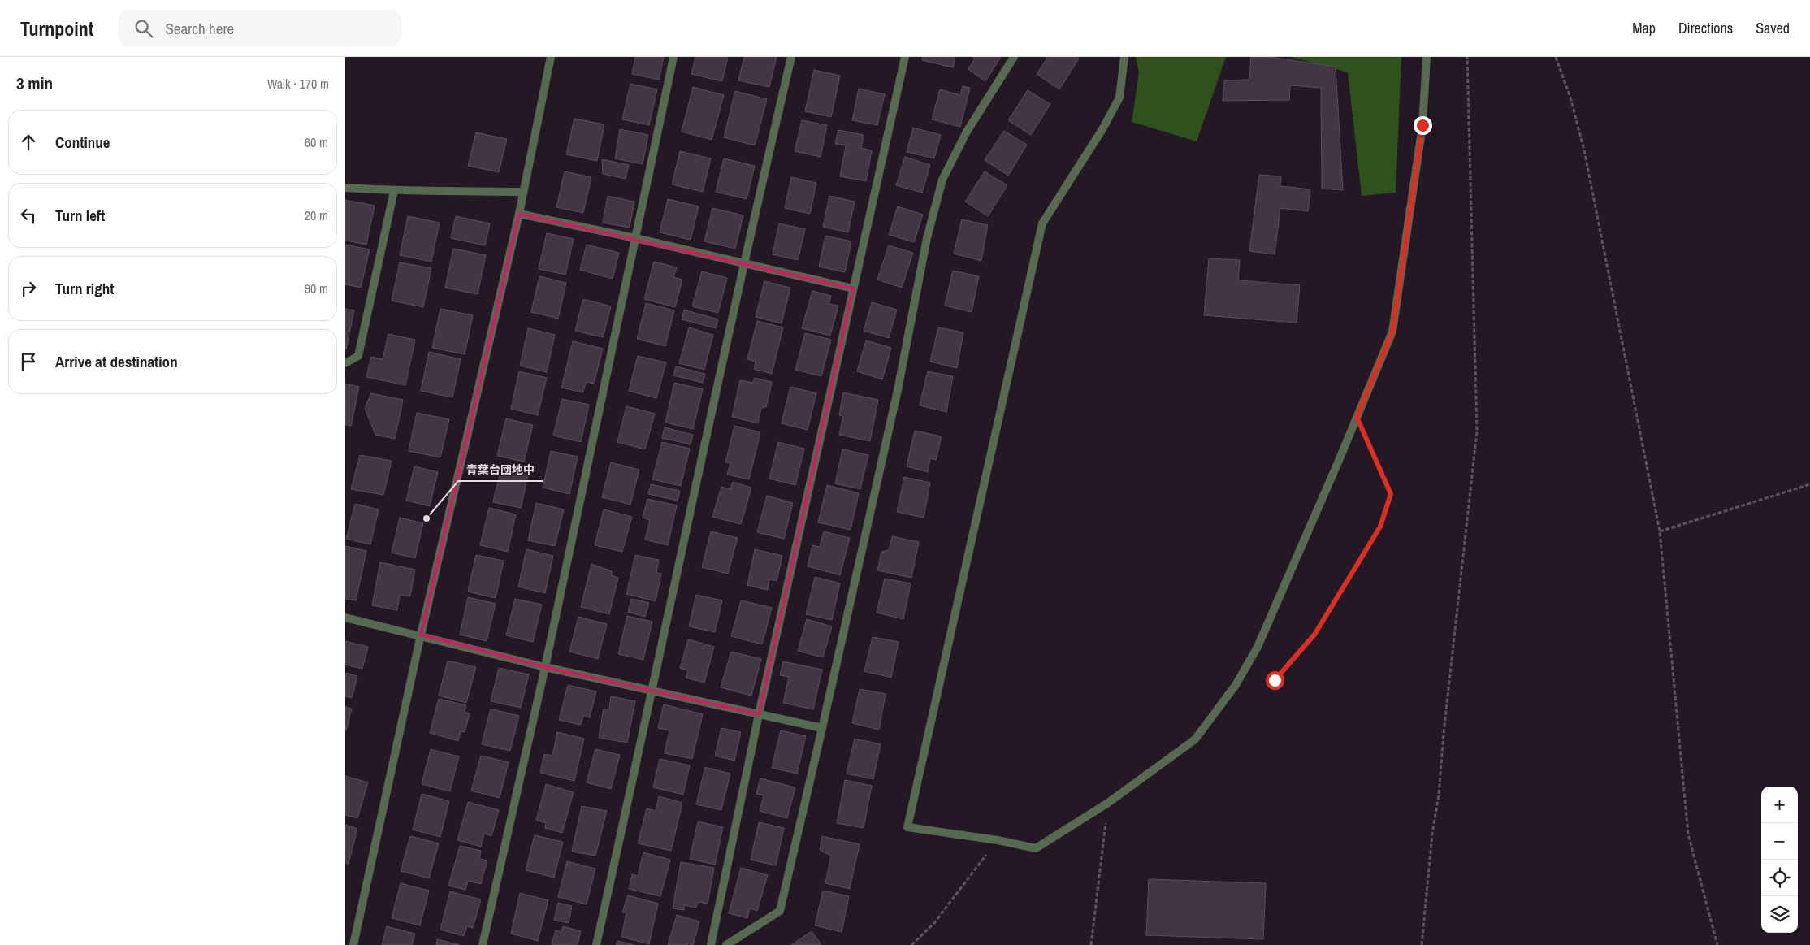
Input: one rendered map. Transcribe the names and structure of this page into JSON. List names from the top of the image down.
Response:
{
  "places": ["青葉台団地中"],
  "page": {
    "header": "Turnpoint",
    "search": "Search here",
    "nav": ["Map", "Directions", "Saved"],
    "heading": ["3 min", "Walk · 170 m"],
    "list": [
      ["Continue", "60 m"],
      ["Turn left", "20 m"],
      ["Turn right", "90 m"],
      "Arrive at destination"
    ],
    "map_buttons": ["+", "−"]
  }
}
